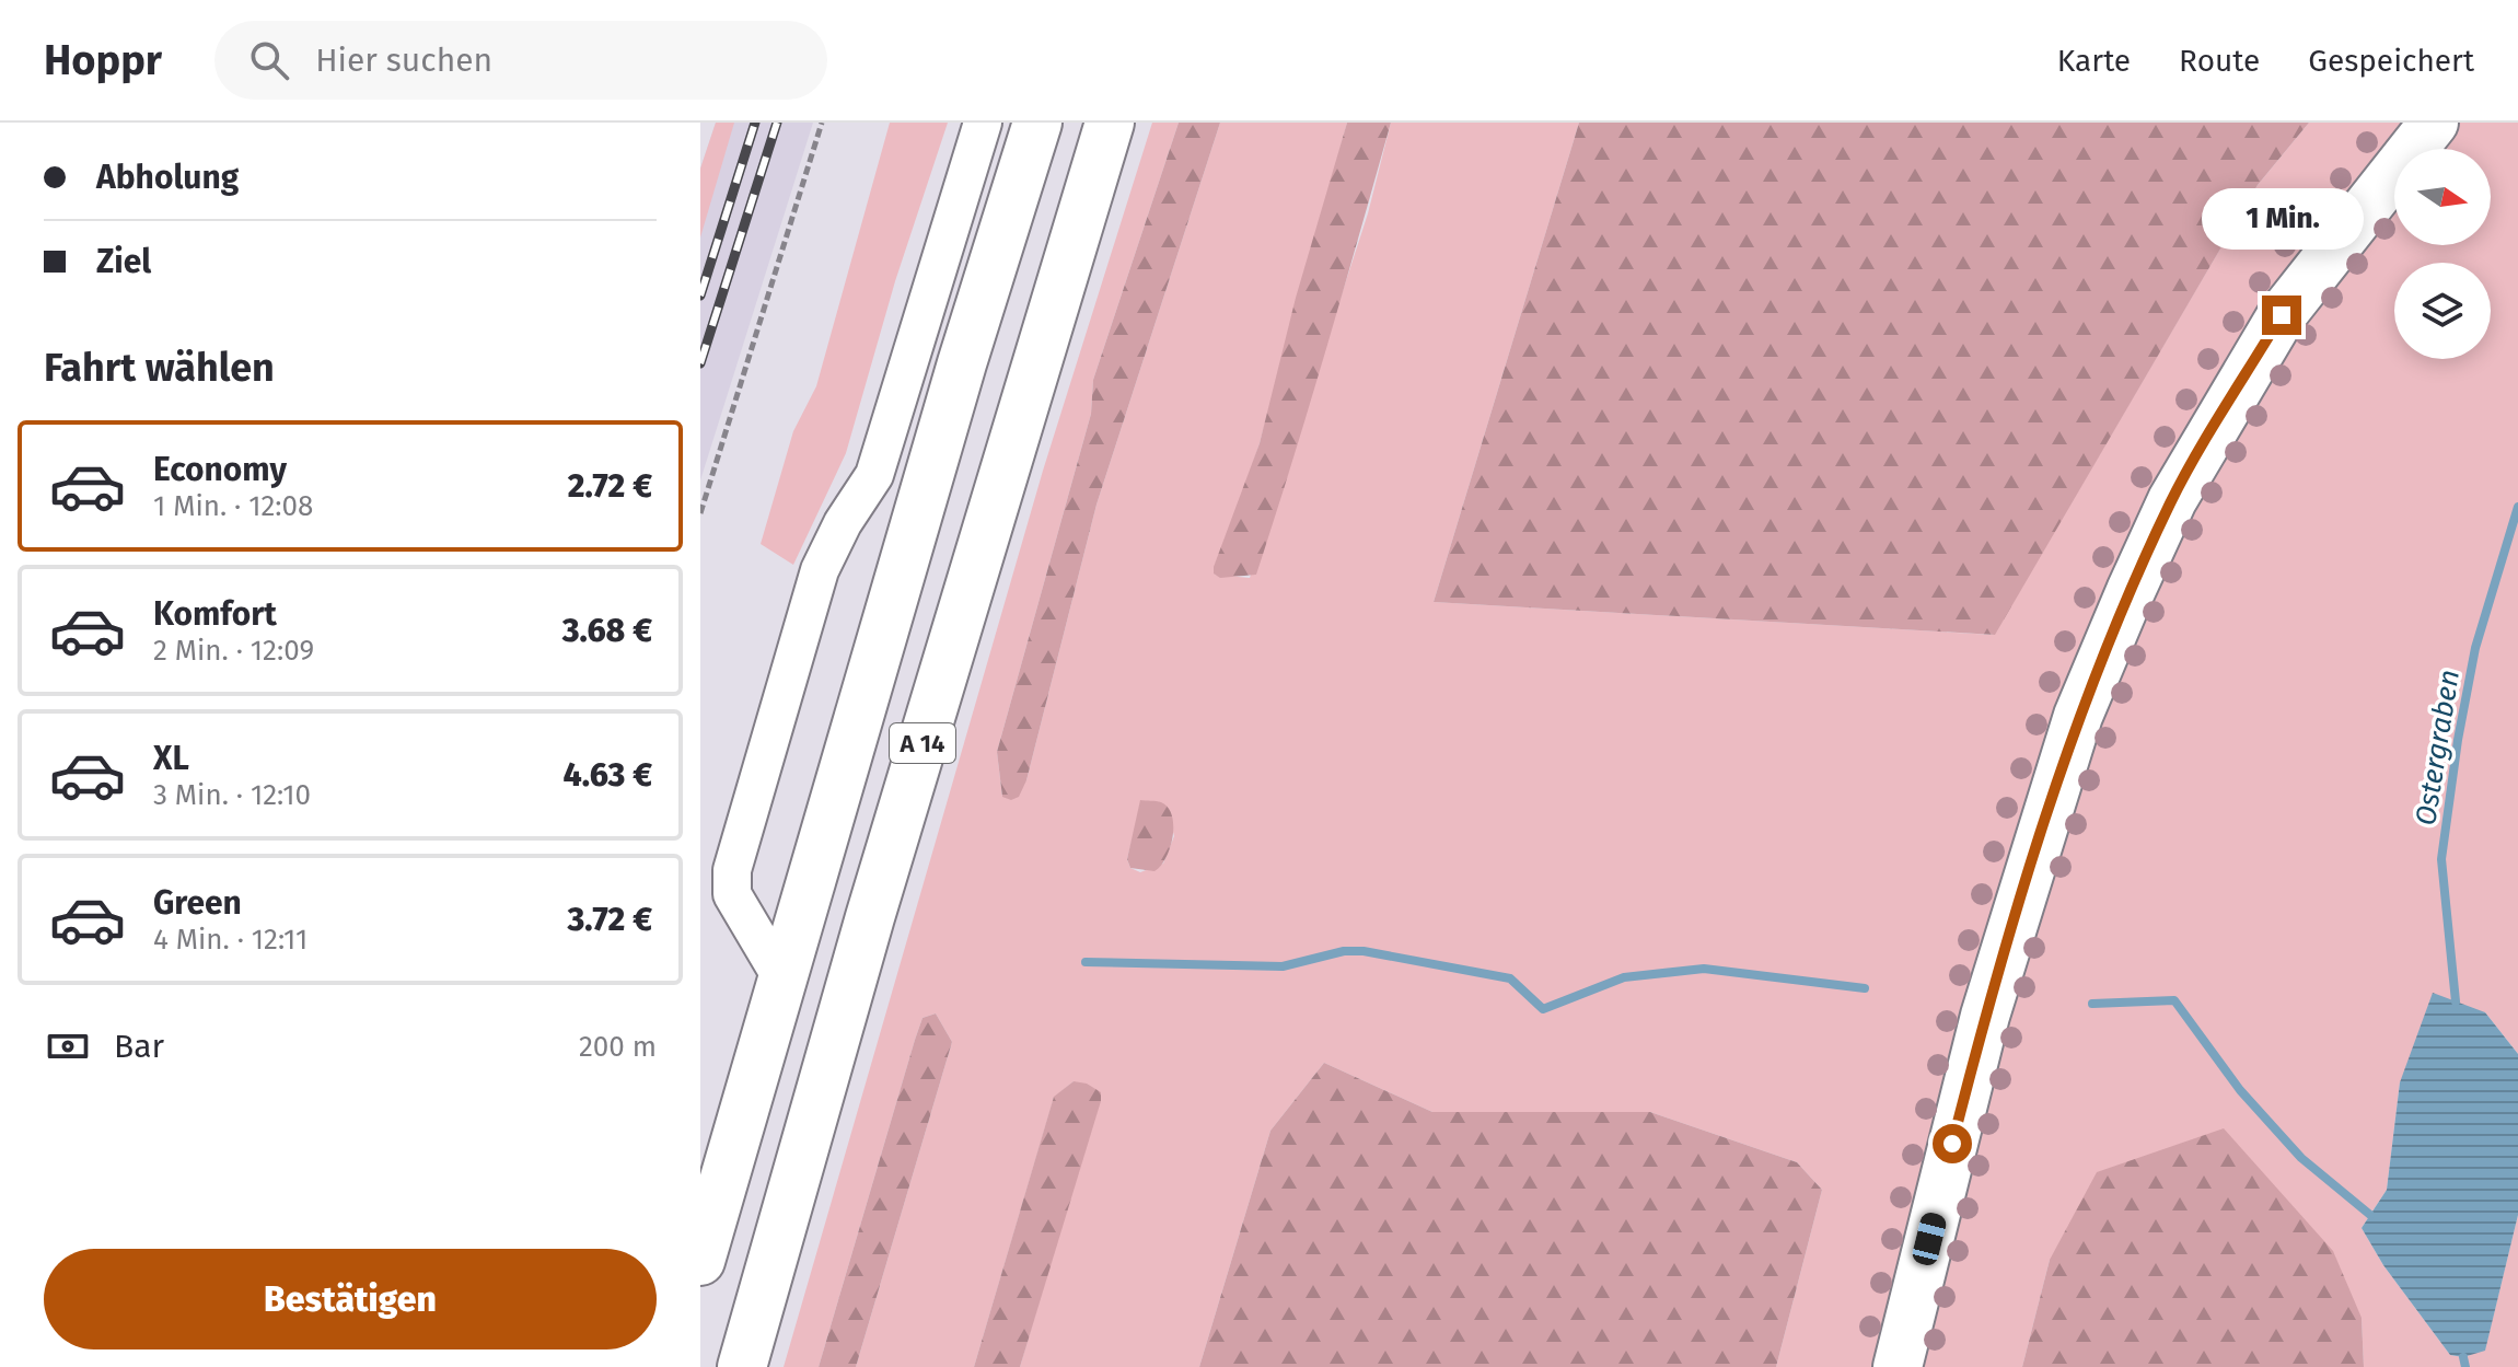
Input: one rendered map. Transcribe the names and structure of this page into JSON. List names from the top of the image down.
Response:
{
  "streets": {
    "main road": ["A 14"]
  },
  "water": ["Ostergraben"],
  "north": "right",
  "page": {
    "header": "Hoppr",
    "search": "Hier suchen",
    "nav": ["Karte", "Route", "Gespeichert"],
    "banner": ["Abholung", "Ziel"],
    "bubble": "1 Min.",
    "heading": "Fahrt wählen",
    "list": [
      {
        "name": "Economy",
        "note": "1 Min. · 12:08",
        "value": "2.72 €"
      },
      {
        "name": "Komfort",
        "note": "2 Min. · 12:09",
        "value": "3.68 €"
      },
      {
        "name": "XL",
        "note": "3 Min. · 12:10",
        "value": "4.63 €"
      },
      {
        "name": "Green",
        "note": "4 Min. · 12:11",
        "value": "3.72 €"
      }
    ],
    "pay": ["Bar", "200 m"],
    "buttons": "Bestätigen"
  }
}
